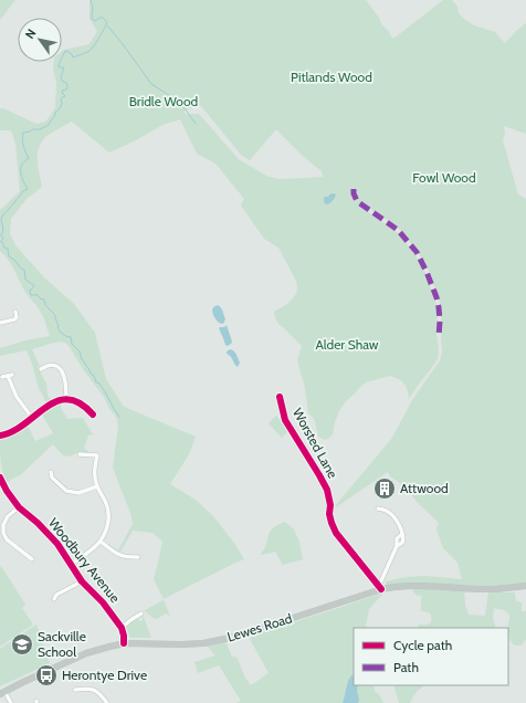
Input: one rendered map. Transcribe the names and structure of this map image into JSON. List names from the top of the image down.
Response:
{
  "streets": {
    "highway": ["Lewes Road"],
    "street": ["Worsted Lane", "Woodbury Avenue"]
  },
  "crossings": [
    ["Worsted Lane", "Lewes Road"],
    ["Woodbury Avenue", "Lewes Road"]
  ],
  "parks": [
    "Pitlands Wood",
    "Bridle Wood",
    "Fowl Wood",
    "Alder Shaw"
  ],
  "places": {
    "building": ["Attwood"],
    "school or university": ["Sackville School"],
    "bus stop": ["Herontye Drive"]
  },
  "legend": ["Cycle path", "Path"],
  "north": "top left"
}
